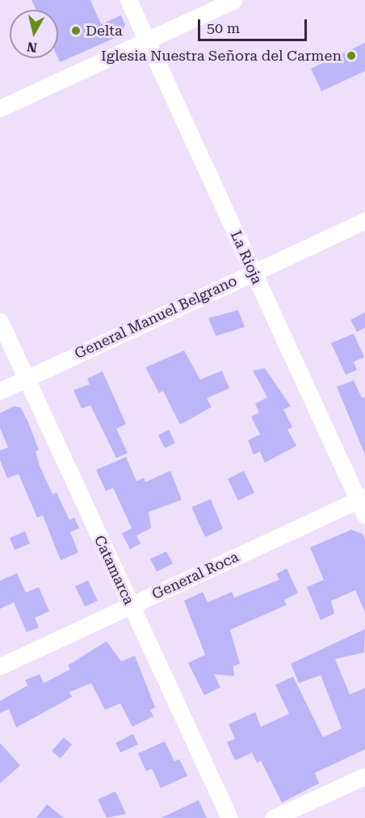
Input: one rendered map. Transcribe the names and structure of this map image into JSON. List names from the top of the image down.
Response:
{
  "streets": {
    "street": [
      "La Rioja",
      "General Manuel Belgrano",
      "Catamarca",
      "General Roca"
    ]
  },
  "crossings": [
    ["La Rioja", "General Manuel Belgrano"],
    ["La Rioja", "General Roca"],
    ["General Manuel Belgrano", "Catamarca"],
    ["Catamarca", "General Roca"]
  ],
  "places": ["Delta", "Iglesia Nuestra Señora del Carmen"],
  "scale_bar": "50 m",
  "north": "bottom"
}
